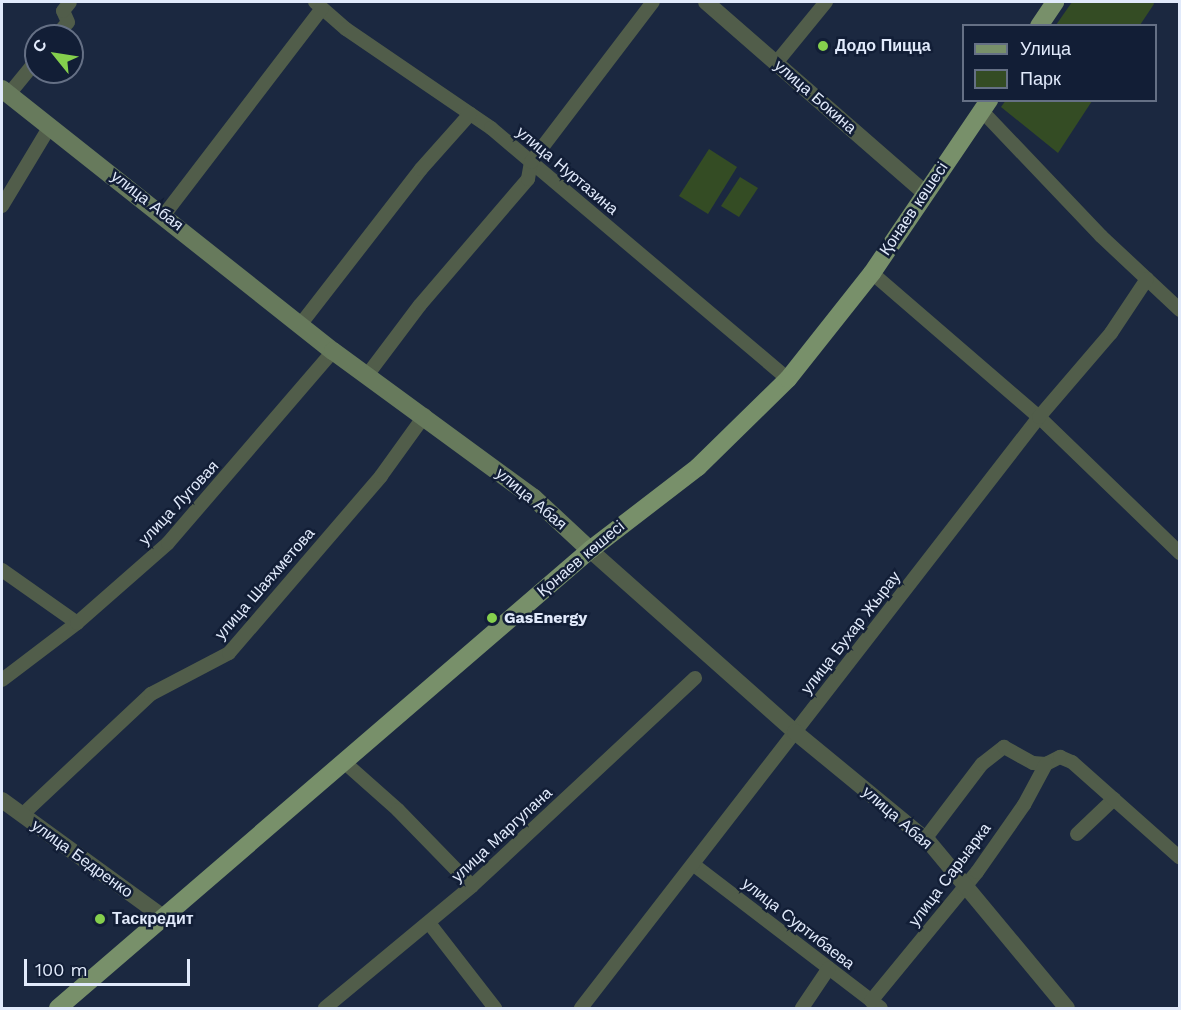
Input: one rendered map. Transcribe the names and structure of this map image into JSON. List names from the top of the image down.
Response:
{
  "streets": {
    "main road": ["улица Абая", "Қонаев көшесі"],
    "street": [
      "улица Бокина",
      "улица Нуртазина",
      "улица Луговая",
      "улица Шаяхметова",
      "улица Бухар Жырау",
      "улица Маргулана",
      "улица Бедренко",
      "улица Сарыарка",
      "улица Суртибаева"
    ]
  },
  "crossings": [
    ["улица Бокина", "Қонаев көшесі"],
    ["улица Нуртазина", "Қонаев көшесі"],
    ["улица Абая", "Қонаев көшесі"],
    ["улица Абая", "улица Луговая"],
    ["улица Абая", "улица Шаяхметова"],
    ["улица Абая", "улица Бухар Жырау"],
    ["улица Абая", "улица Сарыарка"],
    ["Қонаев көшесі", "улица Бедренко"],
    ["улица Шаяхметова", "улица Бедренко"],
    ["улица Бухар Жырау", "улица Суртибаева"],
    ["улица Сарыарка", "улица Суртибаева"]
  ],
  "places": ["Додо Пицца", "GasEnergy", "Таскредит"],
  "legend": ["Улица", "Парк"],
  "scale_bar": "100 m",
  "north": "top left"
}
